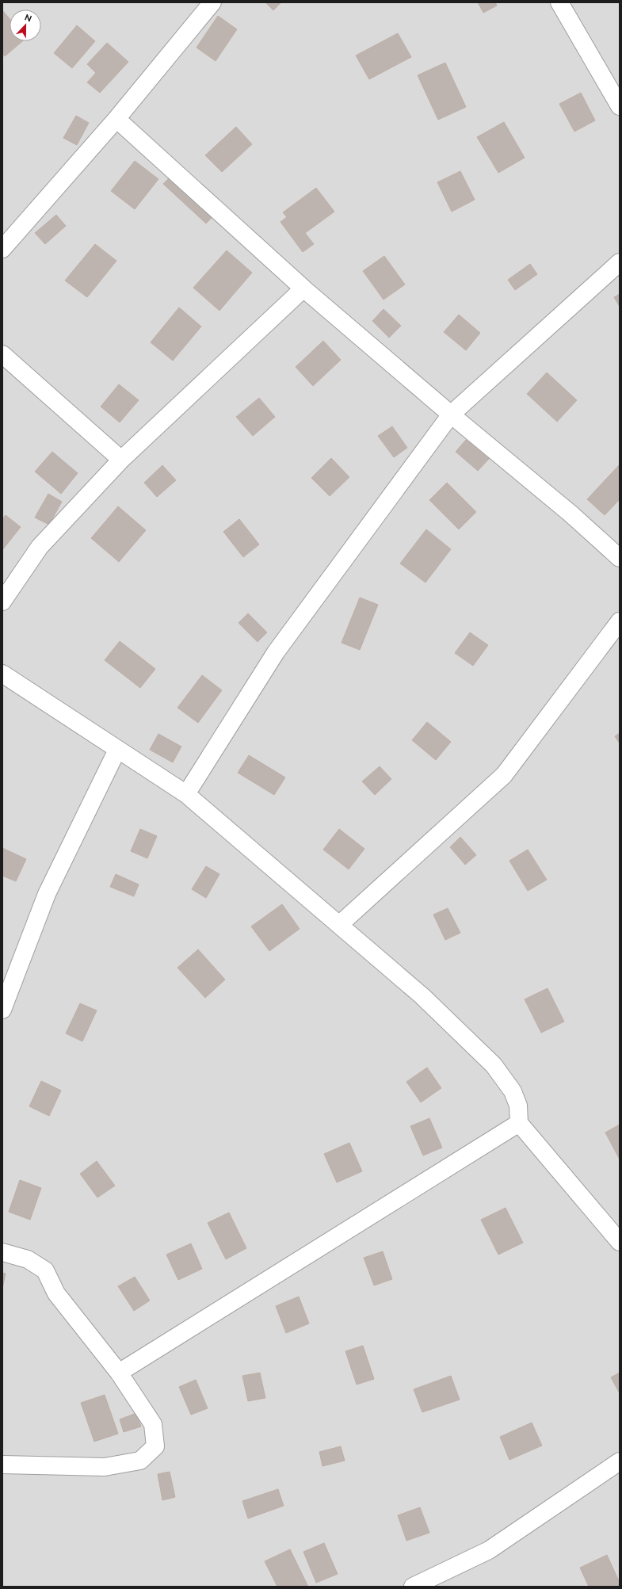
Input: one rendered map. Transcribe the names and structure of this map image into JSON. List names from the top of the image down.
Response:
{
  "north": "top"
}
